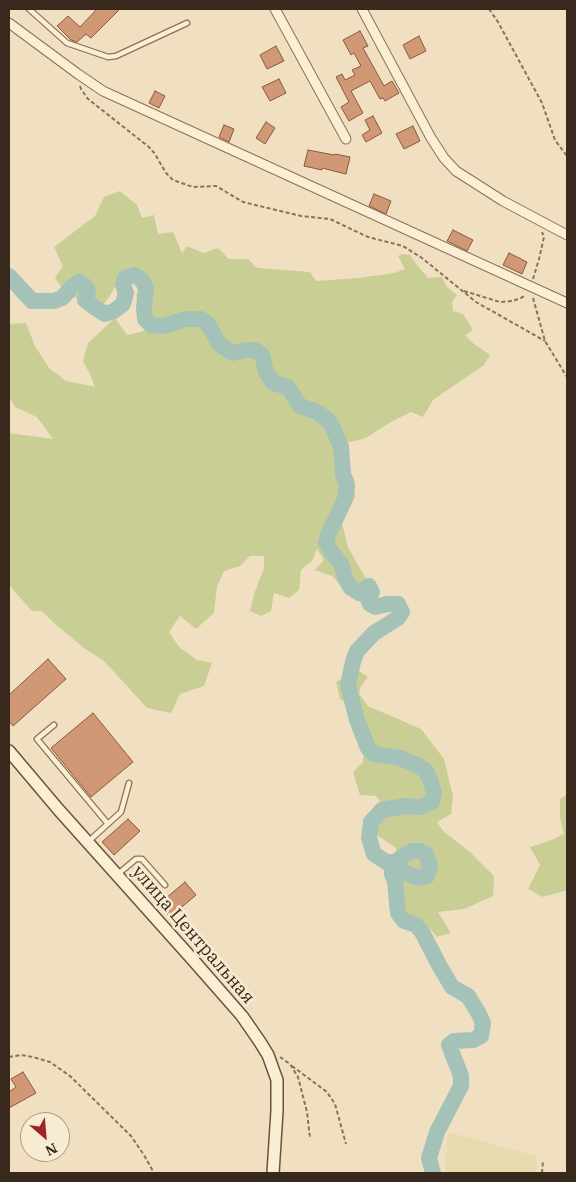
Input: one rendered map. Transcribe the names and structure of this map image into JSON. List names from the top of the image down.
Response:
{
  "streets": {
    "main road": ["улица Центральная"]
  },
  "north": "bottom right"
}
